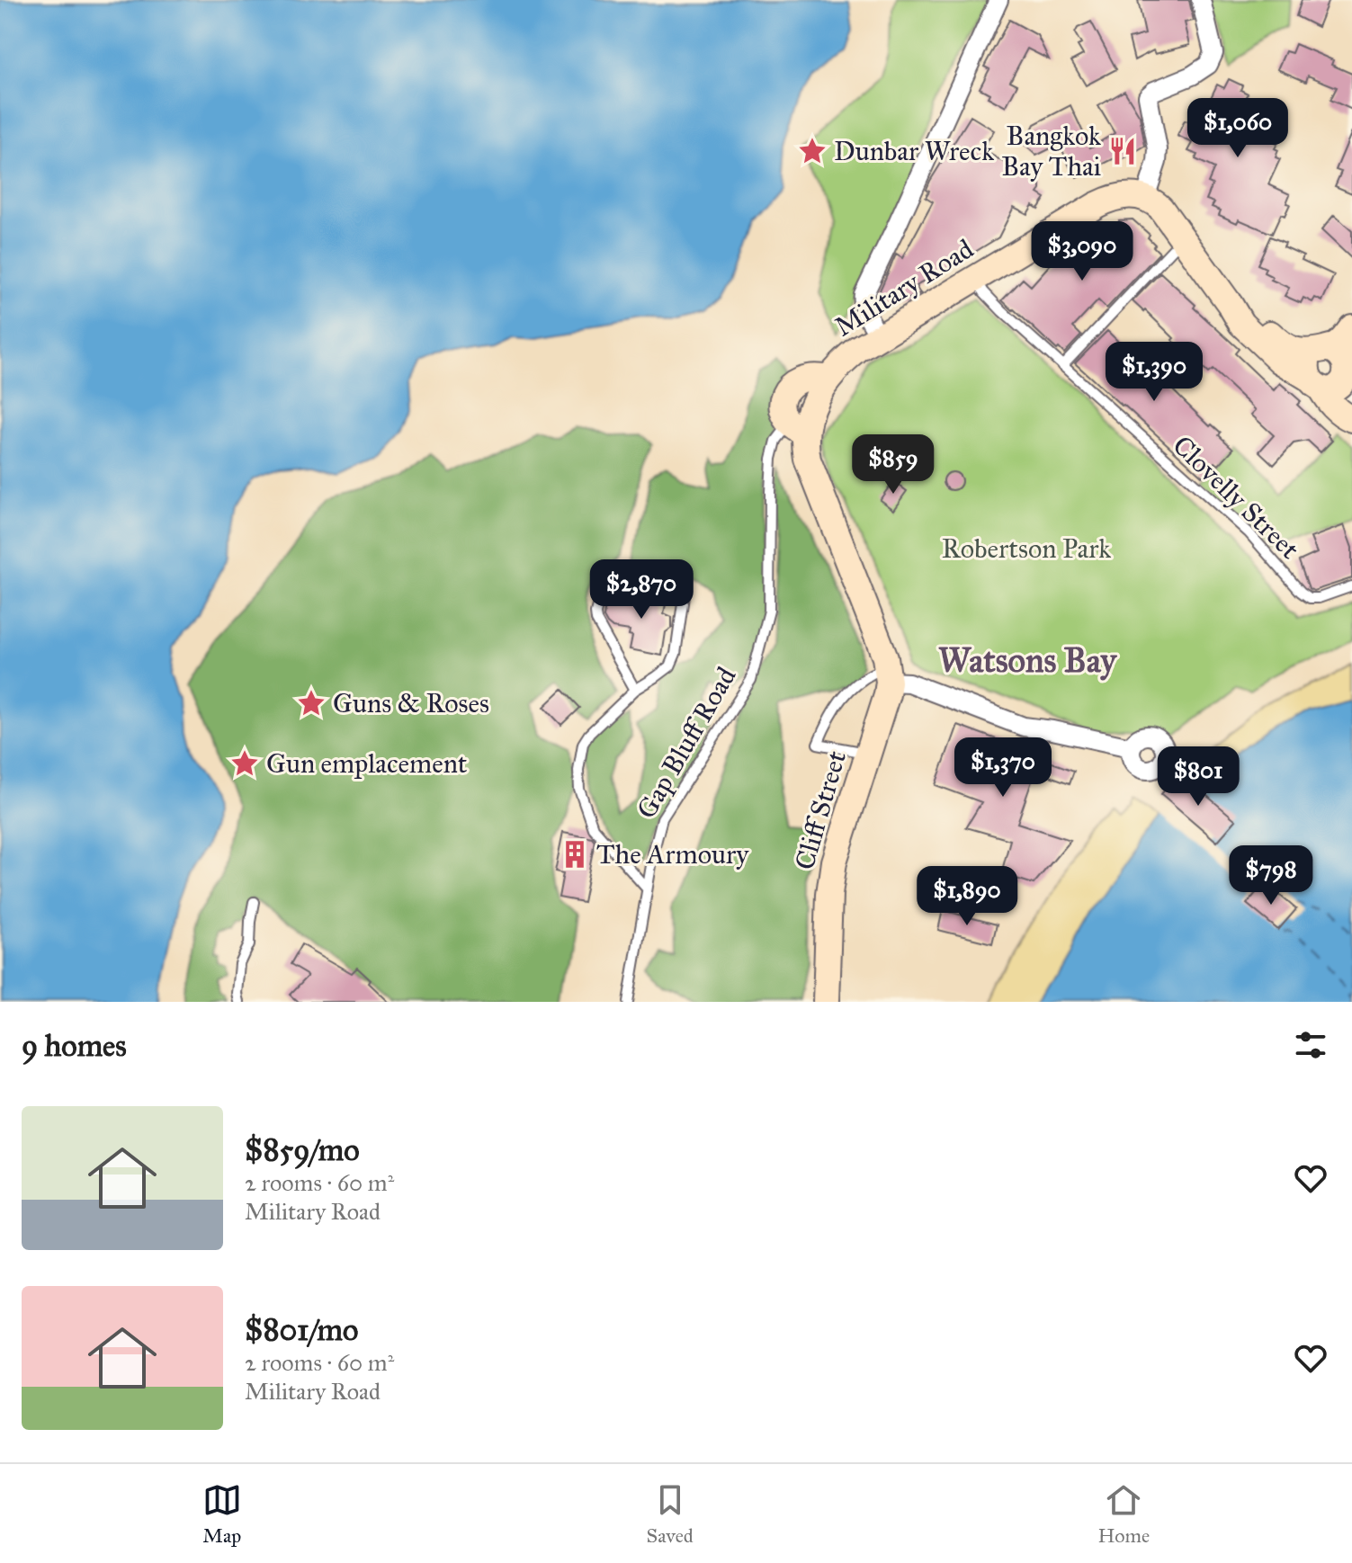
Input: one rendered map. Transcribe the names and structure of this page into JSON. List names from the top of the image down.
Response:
{
  "streets": {
    "street": ["Military Road", "Cliff Street"],
    "lane": ["Clovelly Street", "Gap Bluff Road"]
  },
  "crossings": [
    ["Military Road", "Clovelly Street"],
    ["Military Road", "Gap Bluff Road"],
    ["Military Road", "Cliff Street"]
  ],
  "districts": ["Watsons Bay"],
  "parks": ["Robertson Park"],
  "places": {
    "place": ["Dunbar Wreck", "Guns & Roses", "Gun emplacement"],
    "restaurant": ["Bangkok Bay Thai"],
    "building": ["The Armoury"]
  },
  "page": {
    "price": [
      "$1,060",
      "$3,090",
      "$1,390",
      "$859",
      "$2,870",
      "$1,370",
      "$801",
      "$798",
      "$1,890"
    ],
    "heading": "9 homes",
    "list": [
      {
        "name": "$859/mo",
        "note": "2 rooms · 60 m² · Military Road"
      },
      {
        "name": "$801/mo",
        "note": "2 rooms · 60 m² · Military Road"
      }
    ],
    "tabs": ["Map", "Saved", "Home"]
  }
}
